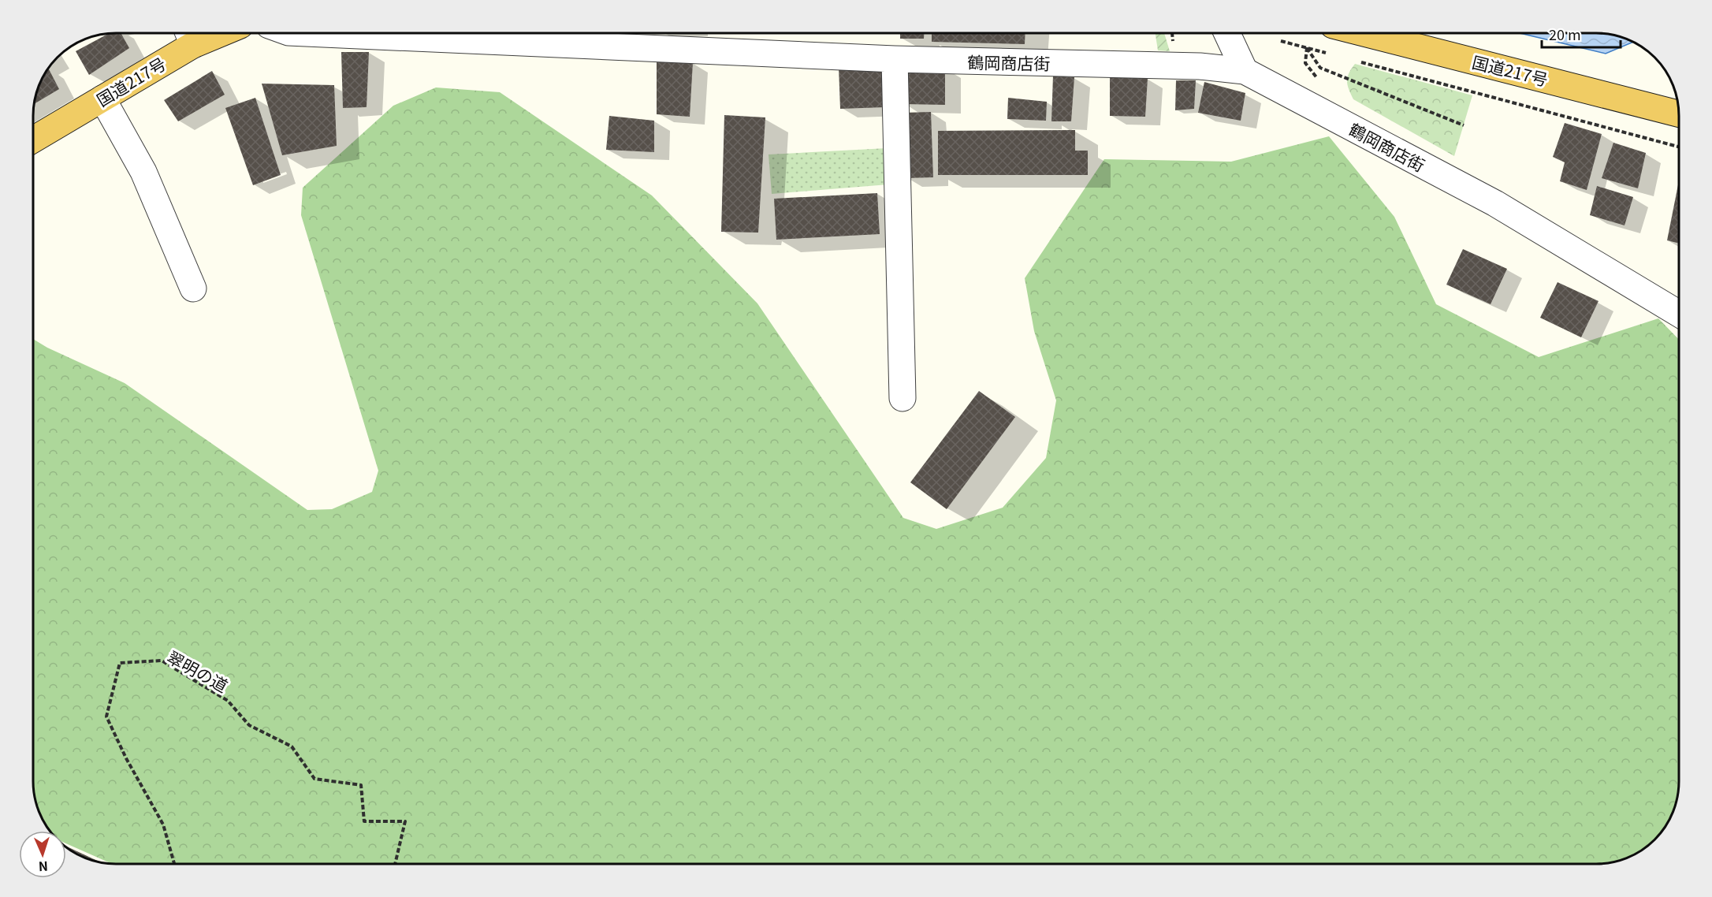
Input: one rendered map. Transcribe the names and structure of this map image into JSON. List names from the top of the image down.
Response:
{
  "streets": {
    "highway": ["国道217号"],
    "street": ["鶴岡商店街"],
    "path": ["翠明の道"]
  },
  "scale_bar": "20 m",
  "north": "bottom"
}
